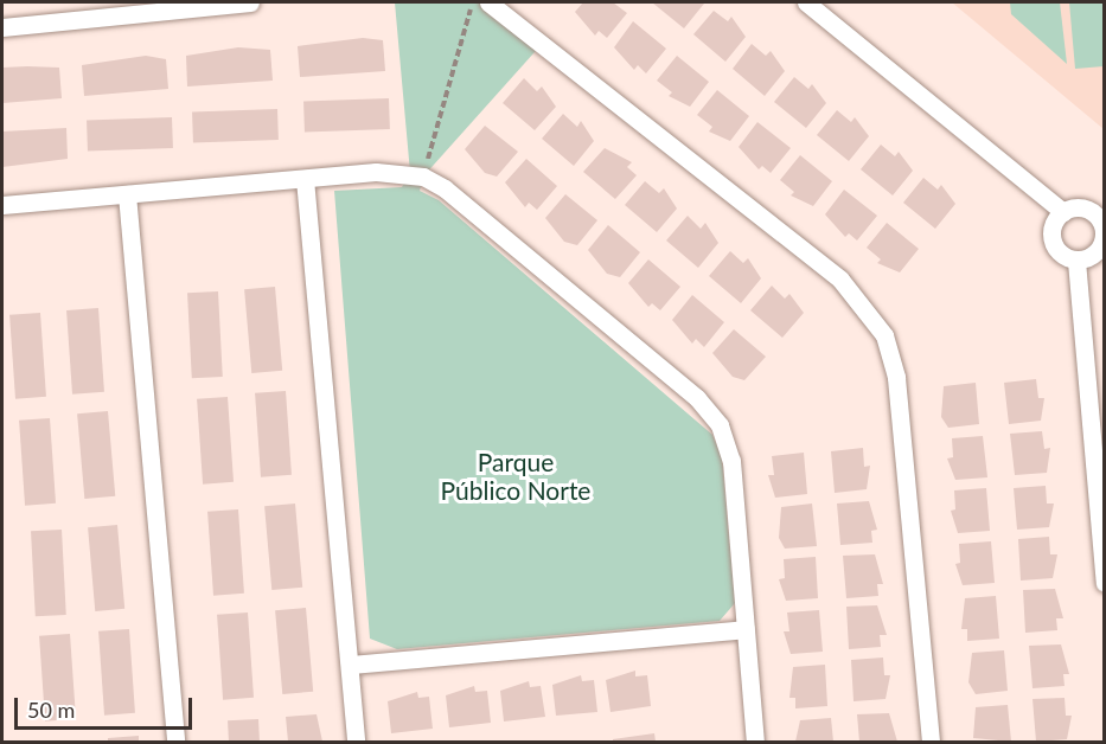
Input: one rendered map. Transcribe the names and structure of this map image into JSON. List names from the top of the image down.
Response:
{
  "parks": ["Parque Público Norte"],
  "scale_bar": "50 m"
}
